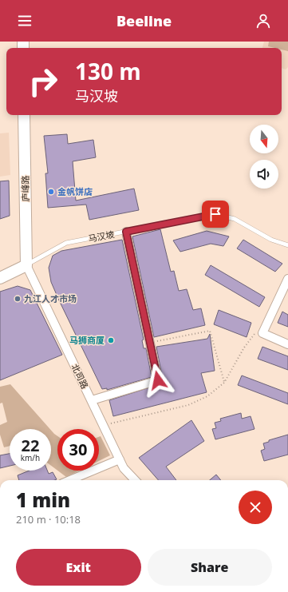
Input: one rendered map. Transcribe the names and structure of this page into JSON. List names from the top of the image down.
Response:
{
  "streets": {
    "main road": ["庐峰路"],
    "street": ["北司路"],
    "lane": ["马汉坡"]
  },
  "crossings": [
    ["庐峰路", "马汉坡"],
    ["庐峰路", "北司路"],
    ["马汉坡", "北司路"]
  ],
  "places": ["金帆饼店", "九江人才市场", "马狮商厦"],
  "north": "bottom",
  "page": {
    "header": "Beeline",
    "turn": ["130 m", "马汉坡"],
    "speed": "22 km/h",
    "limit": "30",
    "heading": ["1 min", "210 m · 10:18"],
    "buttons": ["Exit", "Share"]
  }
}
